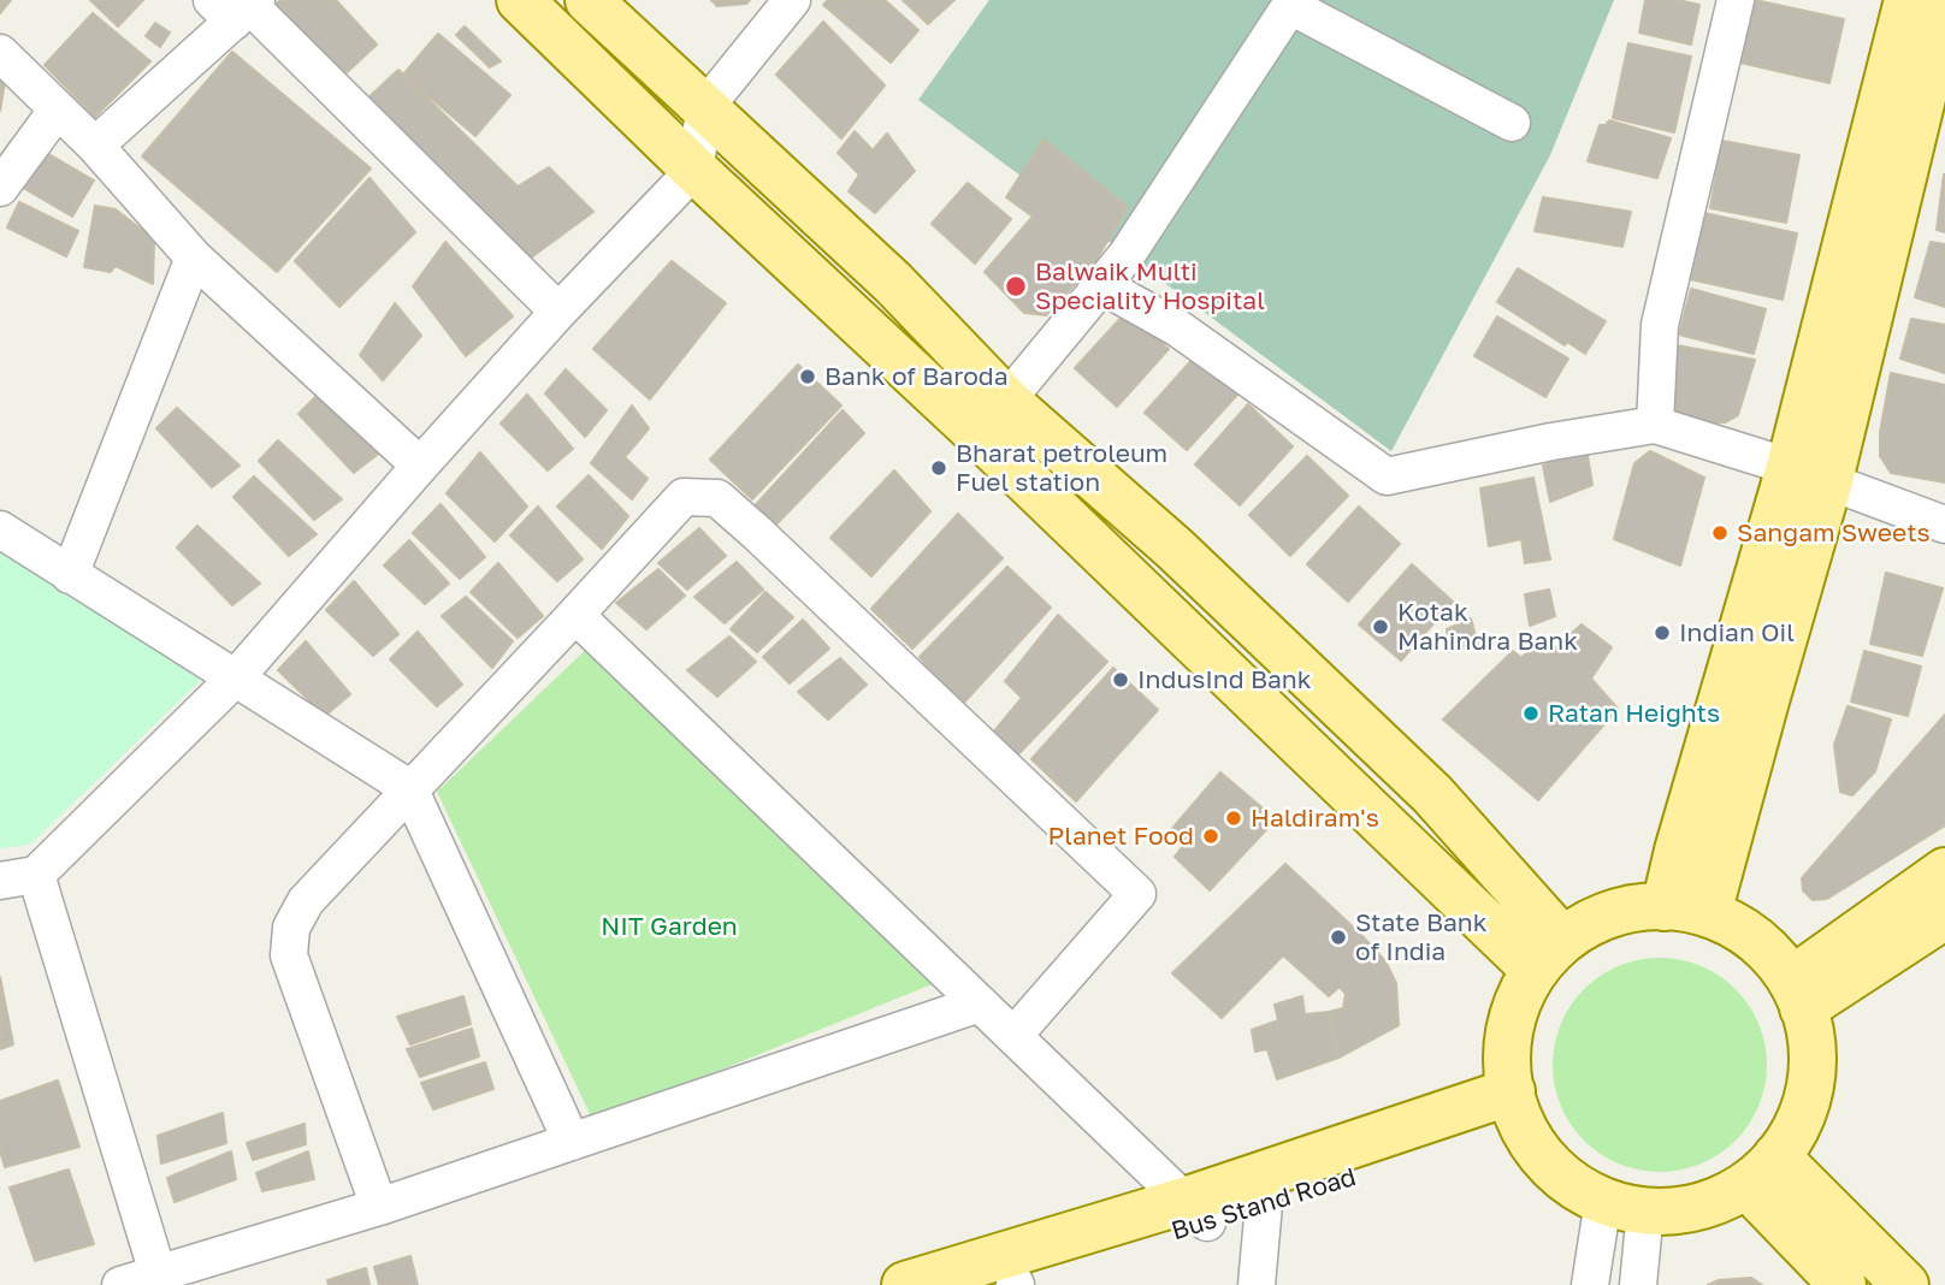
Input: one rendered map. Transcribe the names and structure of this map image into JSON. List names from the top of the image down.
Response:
{
  "streets": {
    "main road": ["Bus Stand Road"]
  },
  "parks": ["NIT Garden"],
  "places": [
    "Balwaik Multi Speciality Hospital",
    "Bank of Baroda",
    "Bharat petroleum Fuel station",
    "Sangam Sweets",
    "Kotak Mahindra Bank",
    "Indian Oil",
    "IndusInd Bank",
    "Ratan Heights",
    "Haldiram's",
    "Planet Food",
    "State Bank of India"
  ]
}
